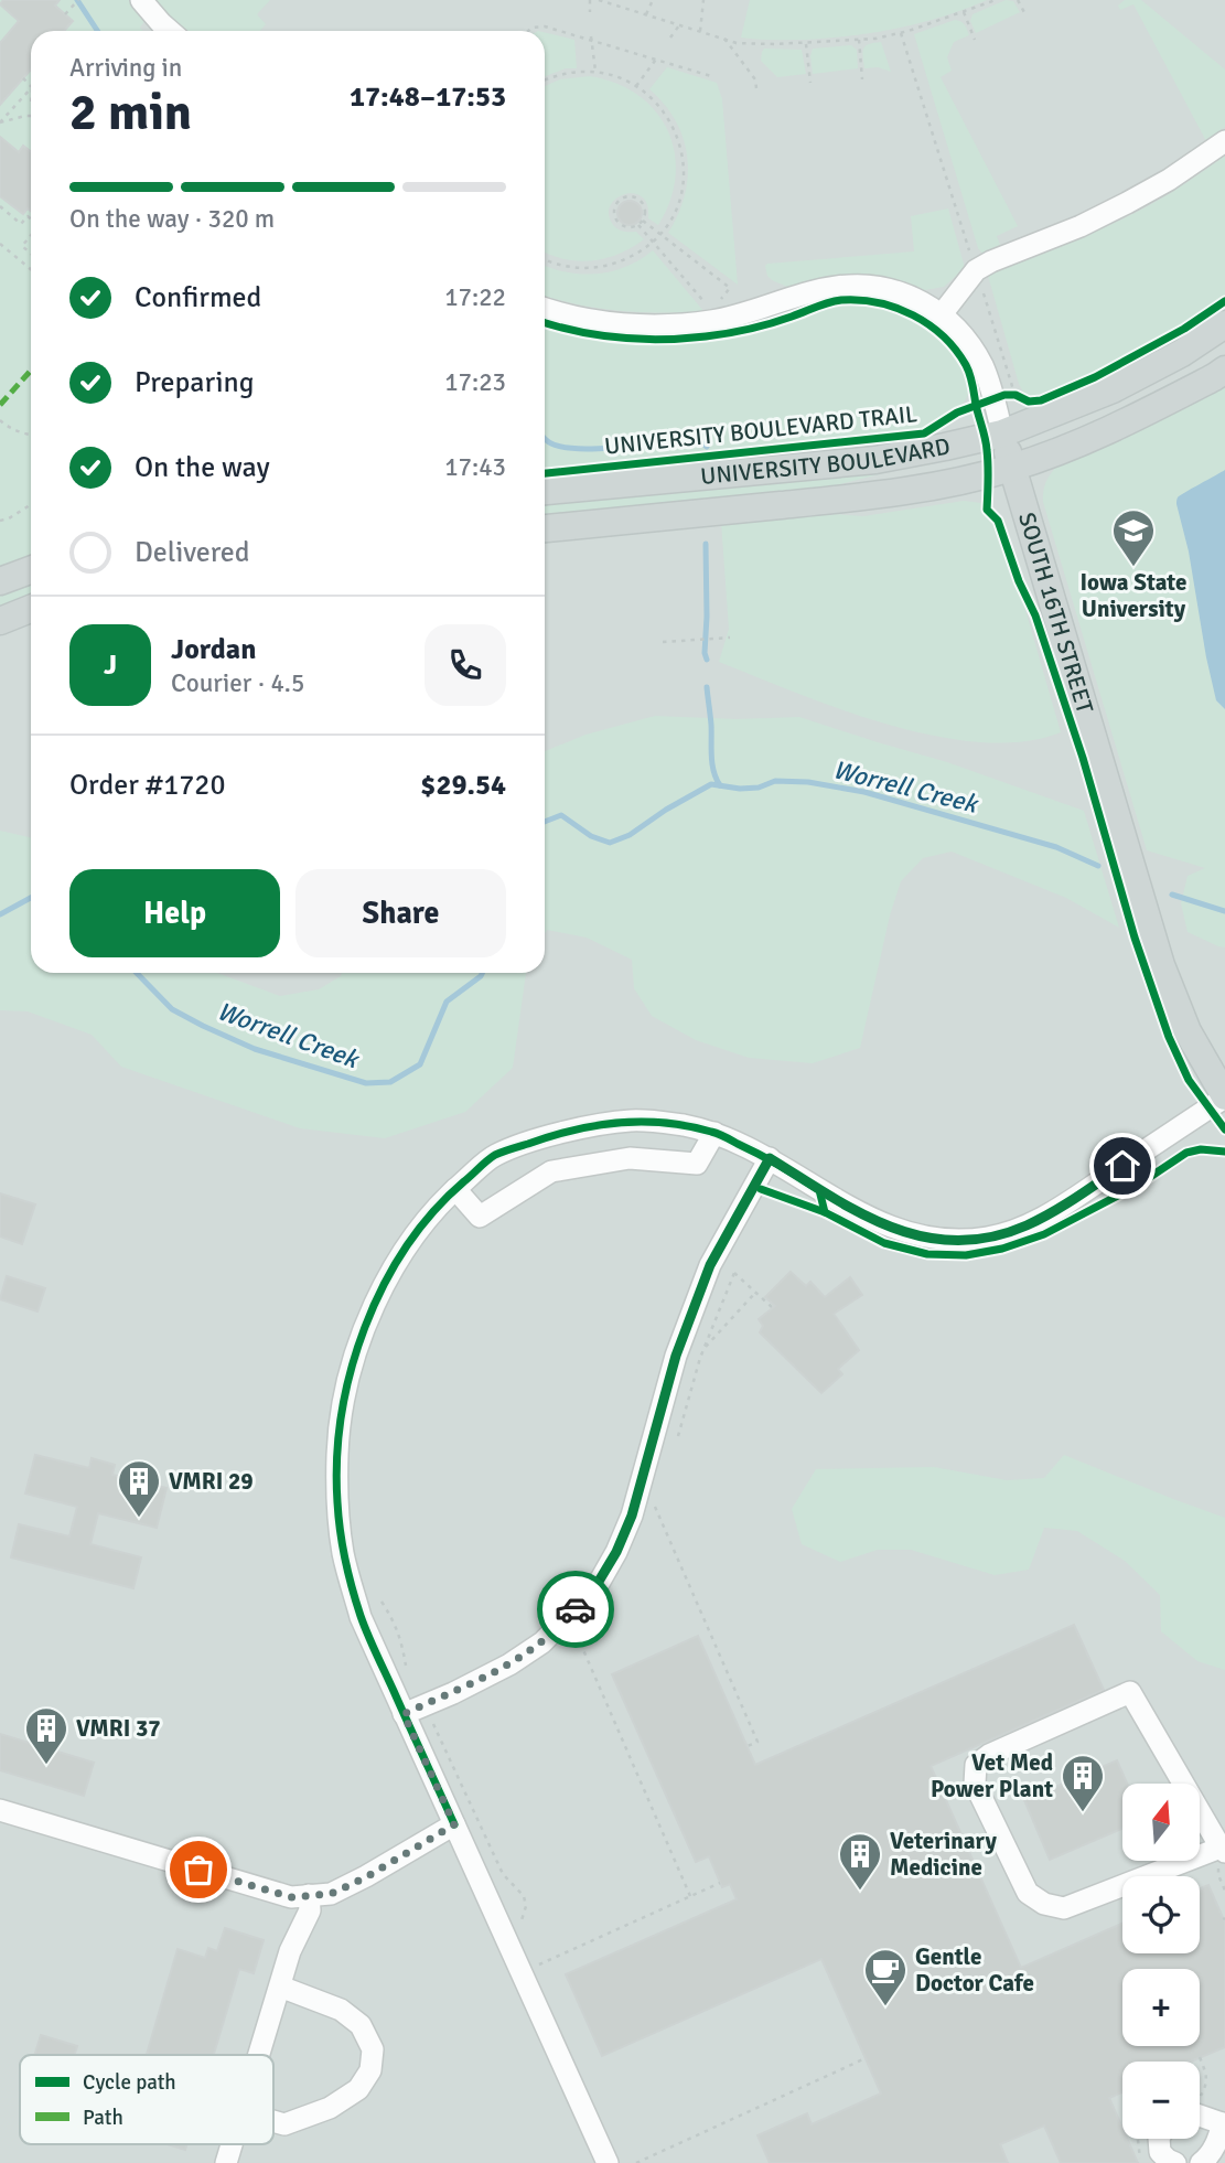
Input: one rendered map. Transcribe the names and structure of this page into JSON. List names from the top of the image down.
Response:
{
  "streets": {
    "main road": ["UNIVERSITY BOULEVARD", "SOUTH 16TH STREET"],
    "cycle path": ["UNIVERSITY BOULEVARD TRAIL"]
  },
  "crossings": [
    ["UNIVERSITY BOULEVARD", "SOUTH 16TH STREET"]
  ],
  "water": ["Worrell Creek"],
  "places": {
    "school or university": ["Iowa State University"],
    "building": [
      "VMRI 29",
      "VMRI 37",
      "Vet Med Power Plant",
      "Veterinary Medicine"
    ],
    "cafe": ["Gentle Doctor Cafe"]
  },
  "legend": ["Cycle path", "Path"],
  "north": "top",
  "page": {
    "heading": ["2 min", "Arriving in", "17:48–17:53"],
    "panel": [
      "Jordan",
      "Courier · 4.5",
      "Order #1720",
      "$29.54"
    ],
    "bar": "On the way · 320 m",
    "list": [
      ["Confirmed", "17:22"],
      ["Preparing", "17:23"],
      ["On the way", "17:43"],
      "Delivered"
    ],
    "round": "J",
    "buttons": ["Help", "Share"],
    "map_buttons": ["+", "−"]
  }
}
